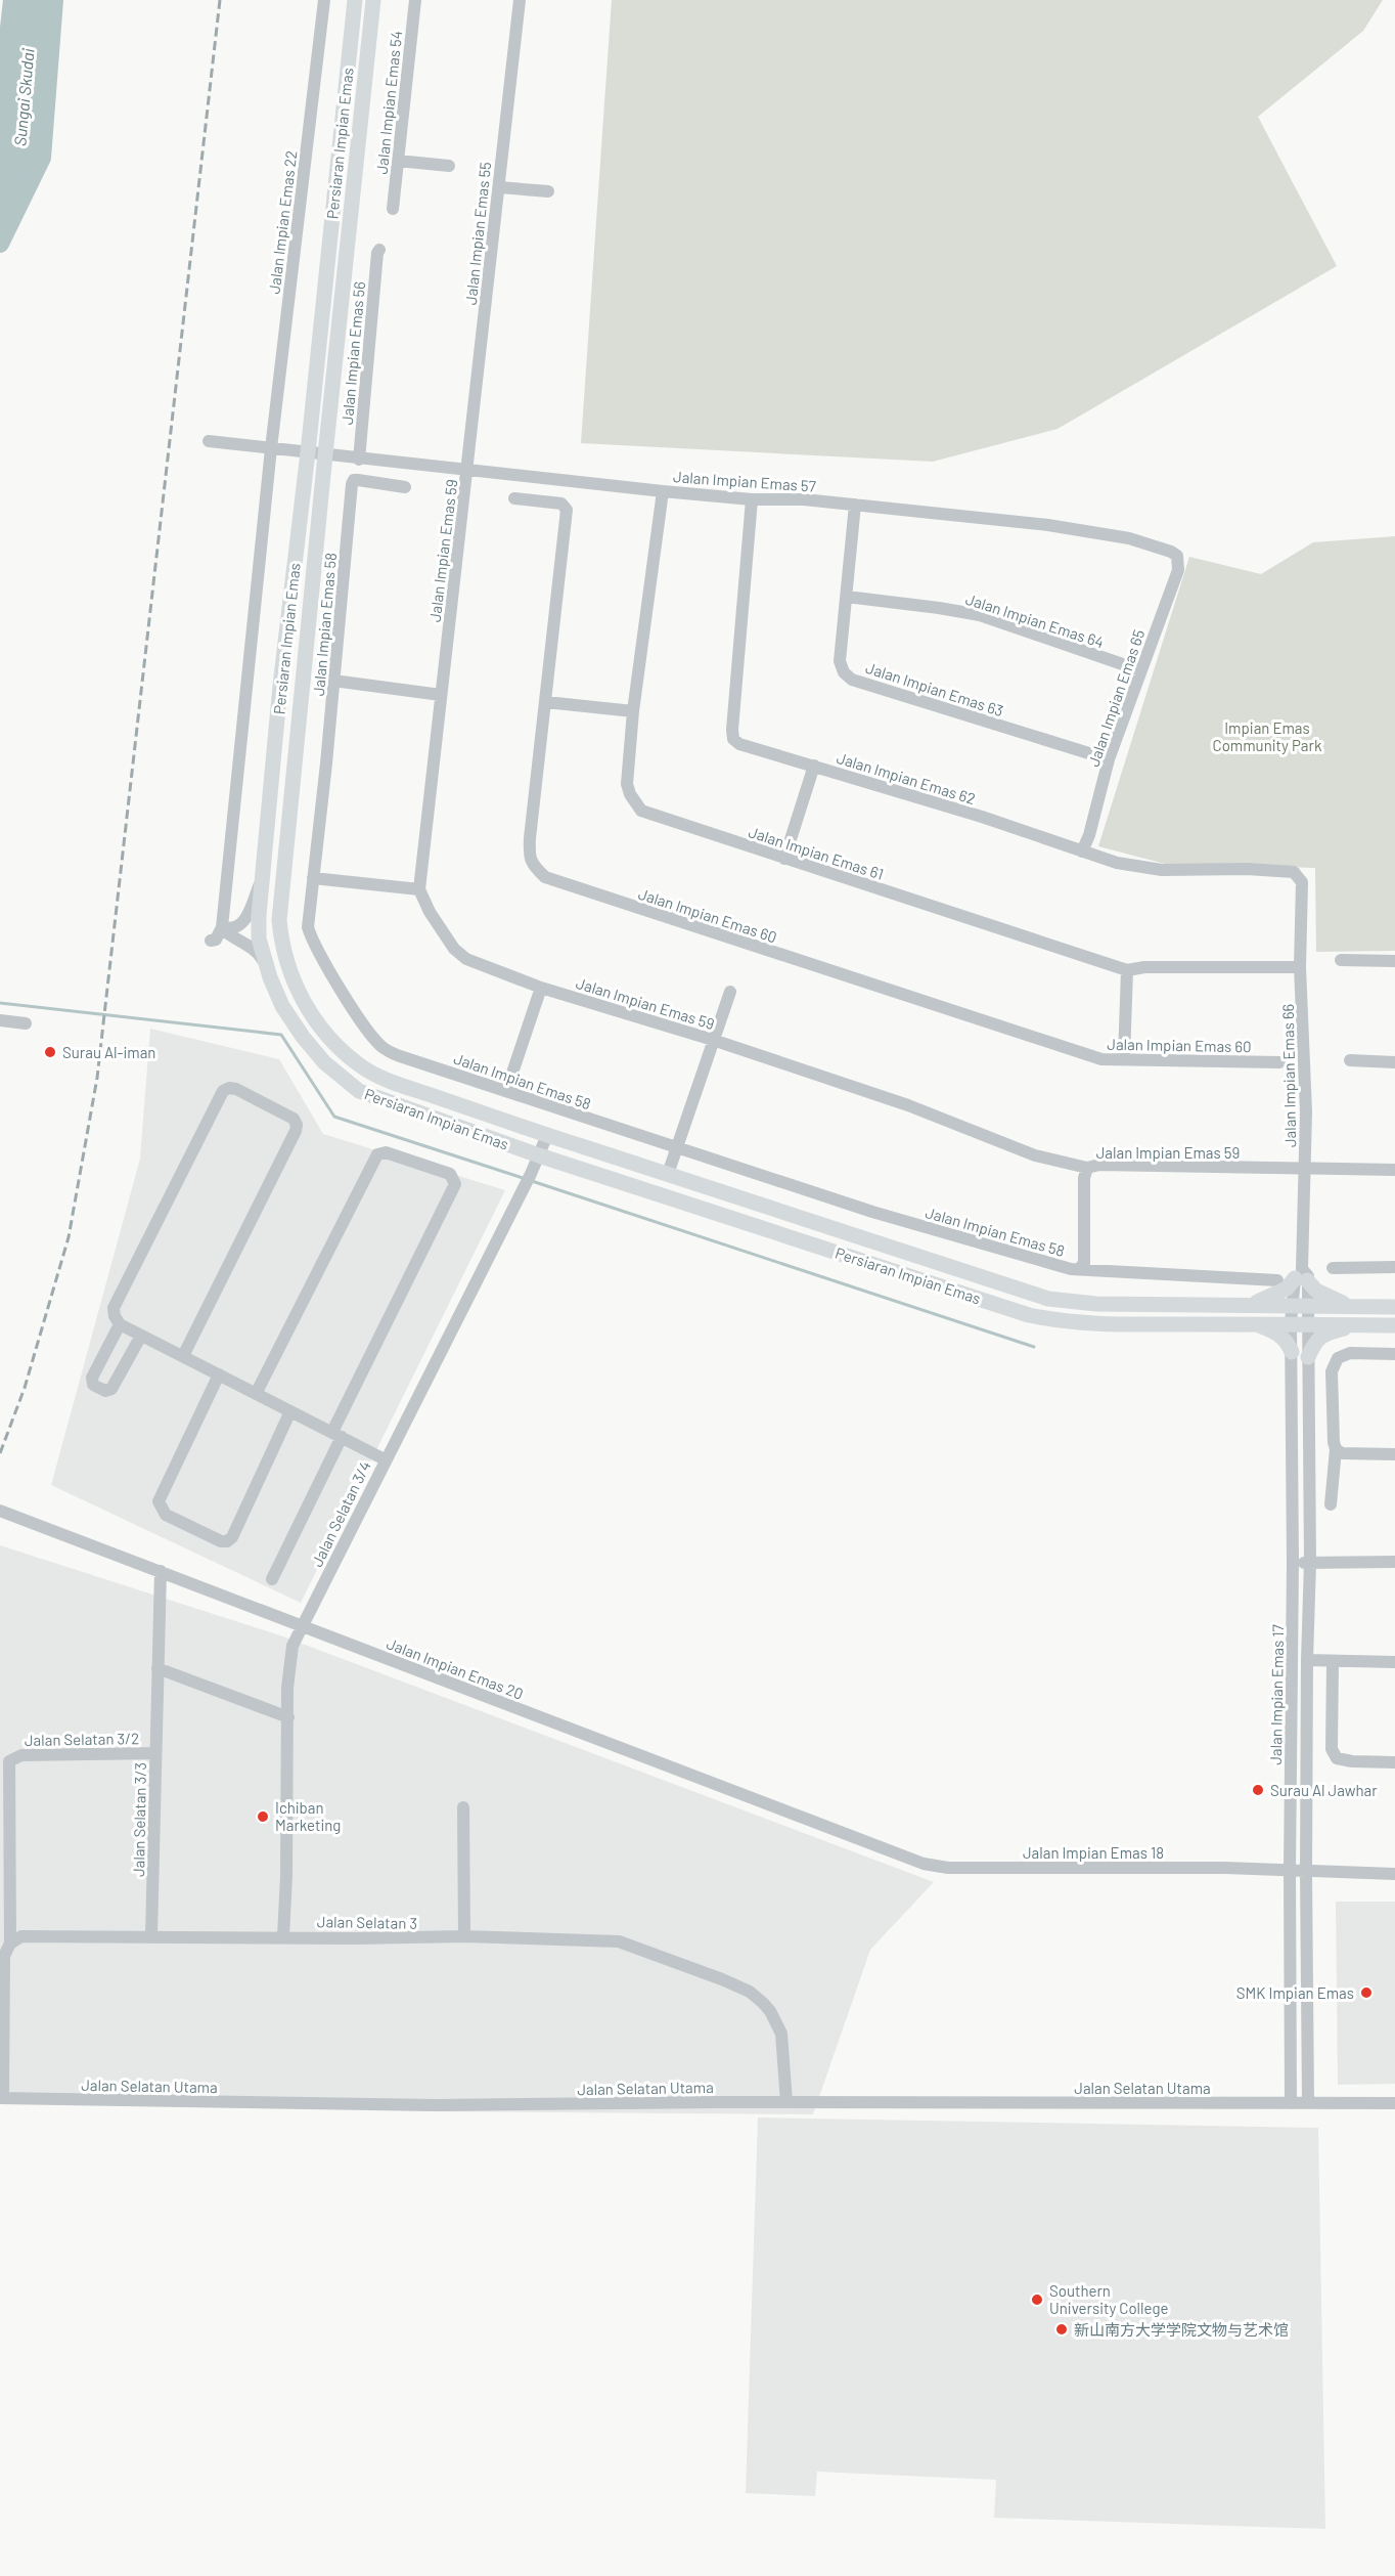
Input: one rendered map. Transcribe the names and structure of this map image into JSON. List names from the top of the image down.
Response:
{
  "streets": {
    "main road": ["Persiaran Impian Emas"],
    "street": [
      "Jalan Impian Emas 54",
      "Jalan Impian Emas 22",
      "Jalan Impian Emas 55",
      "Jalan Impian Emas 56",
      "Jalan Impian Emas 57",
      "Jalan Impian Emas 59",
      "Jalan Impian Emas 64",
      "Jalan Impian Emas 58",
      "Jalan Impian Emas 63",
      "Jalan Impian Emas 65",
      "Jalan Impian Emas 62",
      "Jalan Impian Emas 61",
      "Jalan Impian Emas 60",
      "Jalan Impian Emas 66",
      "Jalan Selatan 3/4",
      "Jalan Impian Emas 20",
      "Jalan Impian Emas 17",
      "Jalan Selatan 3/2",
      "Jalan Selatan 3/3",
      "Jalan Impian Emas 18",
      "Jalan Selatan 3",
      "Jalan Selatan Utama"
    ]
  },
  "crossings": [
    ["Persiaran Impian Emas", "Jalan Impian Emas 57"],
    ["Persiaran Impian Emas", "Jalan Impian Emas 66"],
    ["Persiaran Impian Emas", "Jalan Selatan 3/4"],
    ["Persiaran Impian Emas", "Jalan Impian Emas 17"],
    ["Jalan Impian Emas 22", "Jalan Impian Emas 57"],
    ["Jalan Impian Emas 55", "Jalan Impian Emas 57"],
    ["Jalan Impian Emas 55", "Jalan Impian Emas 59"],
    ["Jalan Impian Emas 56", "Jalan Impian Emas 57"],
    ["Jalan Impian Emas 57", "Jalan Impian Emas 59"],
    ["Jalan Impian Emas 57", "Jalan Impian Emas 63"],
    ["Jalan Impian Emas 57", "Jalan Impian Emas 65"],
    ["Jalan Impian Emas 57", "Jalan Impian Emas 62"],
    ["Jalan Impian Emas 57", "Jalan Impian Emas 61"],
    ["Jalan Impian Emas 59", "Jalan Impian Emas 66"],
    ["Jalan Impian Emas 64", "Jalan Impian Emas 63"],
    ["Jalan Impian Emas 64", "Jalan Impian Emas 65"],
    ["Jalan Impian Emas 63", "Jalan Impian Emas 65"],
    ["Jalan Impian Emas 65", "Jalan Impian Emas 62"],
    ["Jalan Impian Emas 62", "Jalan Impian Emas 66"],
    ["Jalan Impian Emas 61", "Jalan Impian Emas 66"],
    ["Jalan Impian Emas 66", "Jalan Impian Emas 17"],
    ["Jalan Selatan 3/4", "Jalan Impian Emas 20"],
    ["Jalan Selatan 3/4", "Jalan Selatan 3"],
    ["Jalan Impian Emas 20", "Jalan Selatan 3/3"],
    ["Jalan Impian Emas 20", "Jalan Impian Emas 18"],
    ["Jalan Impian Emas 17", "Jalan Impian Emas 18"],
    ["Jalan Impian Emas 17", "Jalan Selatan Utama"],
    ["Jalan Selatan 3/2", "Jalan Selatan 3/3"],
    ["Jalan Selatan 3/2", "Jalan Selatan 3"],
    ["Jalan Selatan 3/3", "Jalan Selatan 3"],
    ["Jalan Selatan 3", "Jalan Selatan Utama"]
  ],
  "water": ["Sungai Skudai"],
  "parks": ["Impian Emas Community Park"],
  "places": [
    "Surau Al-iman",
    "Surau Al Jawhar",
    "Ichiban Marketing",
    "SMK Impian Emas",
    "Southern University College",
    "新山南方大学学院文物与艺术馆"
  ]
}
